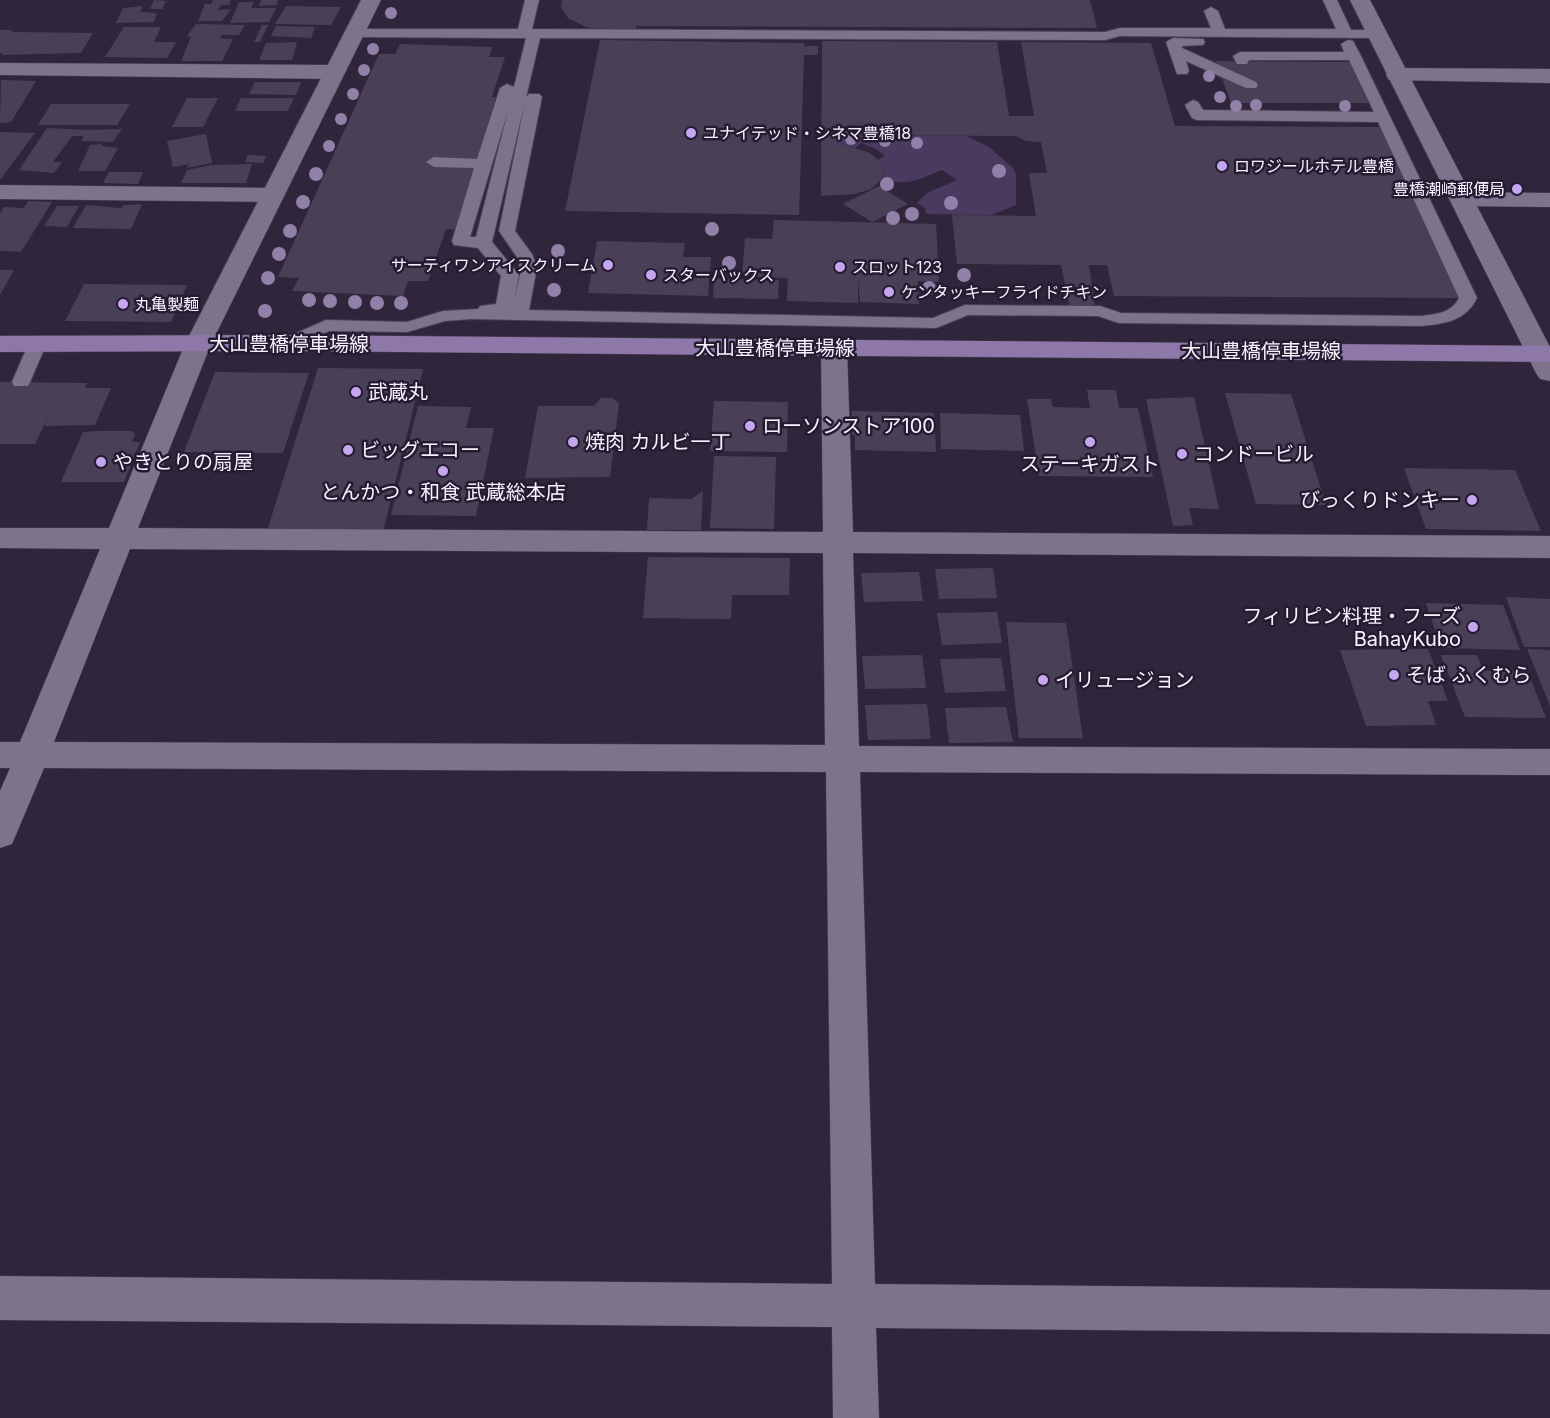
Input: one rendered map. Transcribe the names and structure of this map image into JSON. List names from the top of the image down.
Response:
{
  "streets": {
    "main road": ["大山豊橋停車場線"]
  },
  "places": [
    "ユナイテッド・シネマ豊橋18",
    "ロワジールホテル豊橋",
    "豊橋潮崎郵便局",
    "サーティワンアイスクリーム",
    "スロット123",
    "スターバックス",
    "ケンタッキーフライドチキン",
    "丸亀製麺",
    "武蔵丸",
    "ローソンストア100",
    "焼肉 カルビ一丁",
    "ステーキガスト",
    "ビッグエコー",
    "コンドービル",
    "やきとりの扇屋",
    "とんかつ・和食 武蔵総本店",
    "びっくりドンキー",
    "フィリピン料理・フーズ BahayKubo",
    "そば ふくむら",
    "イリュージョン"
  ]
}
